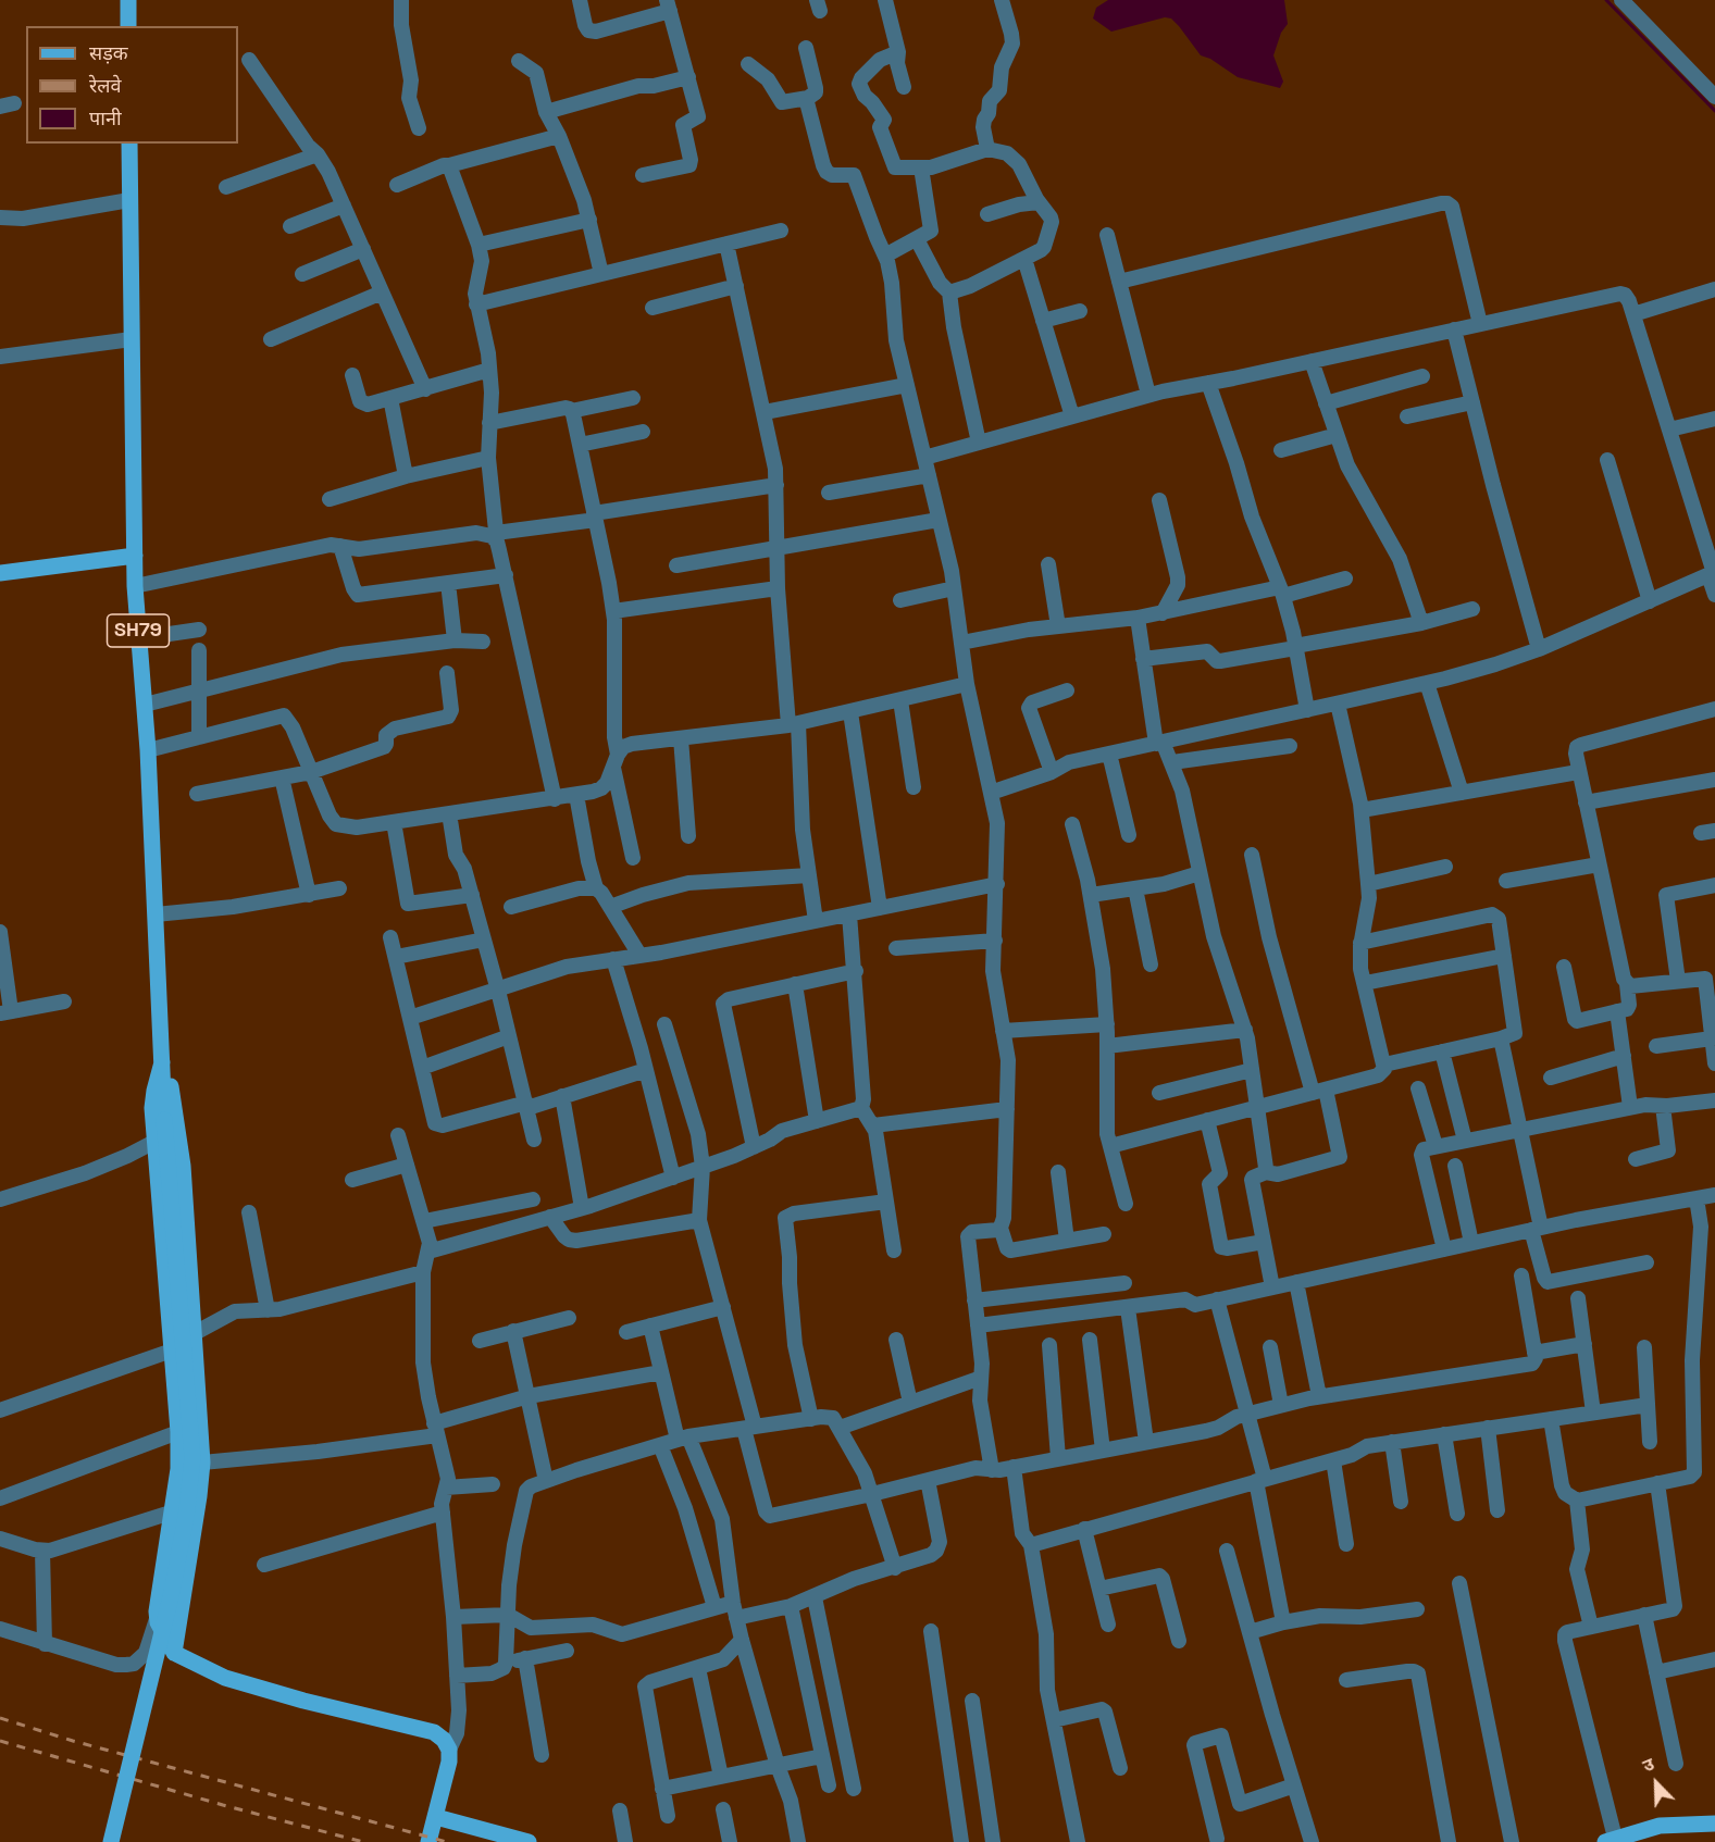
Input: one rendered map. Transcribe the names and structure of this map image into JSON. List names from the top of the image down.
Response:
{
  "streets": {
    "main road": ["SH79"]
  },
  "legend": ["सड़क", "रेलवे", "पानी"],
  "north": "top left"
}
